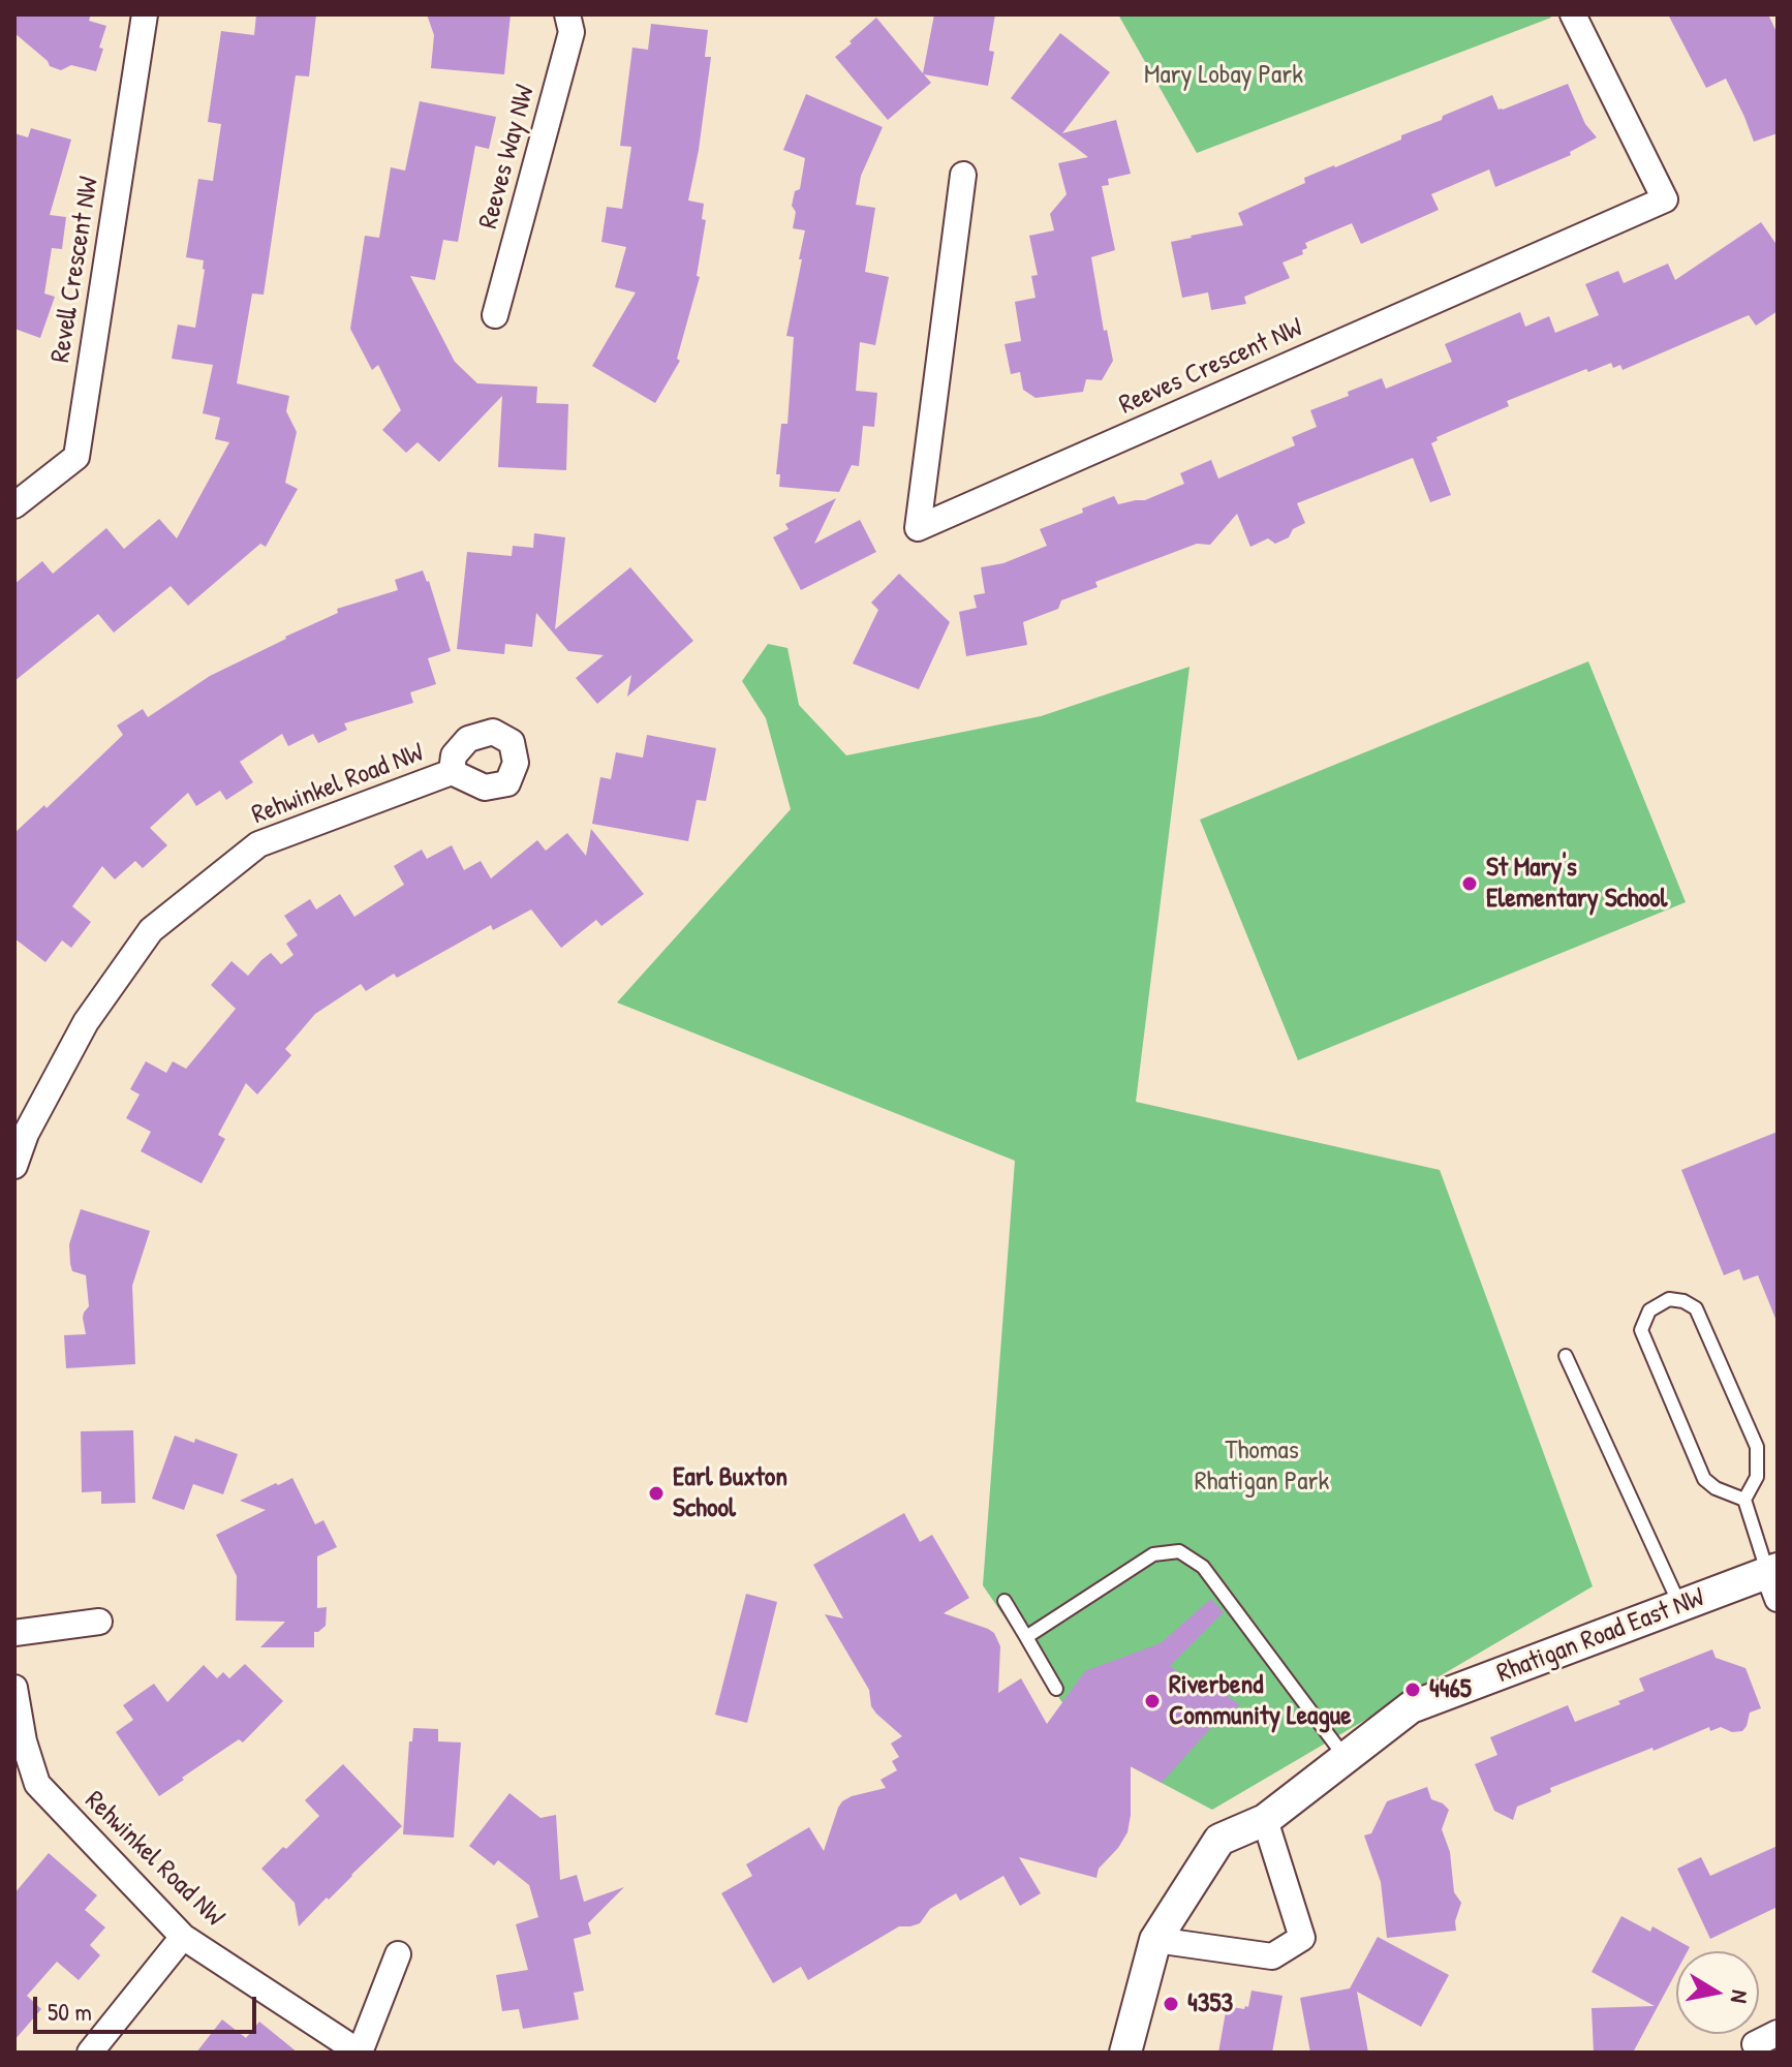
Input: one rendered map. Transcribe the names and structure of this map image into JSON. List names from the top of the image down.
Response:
{
  "streets": {
    "street": [
      "Reeves Way NW",
      "Revell Crescent NW",
      "Reeves Crescent NW",
      "Rehwinkel Road NW",
      "Rhatigan Road East NW"
    ]
  },
  "parks": ["Mary Lobay Park", "Thomas Rhatigan Park"],
  "places": [
    "St Mary's Elementary School",
    "Earl Buxton School",
    "4465",
    "Riverbend Community League",
    "4353"
  ],
  "scale_bar": "50 m",
  "north": "right"
}
